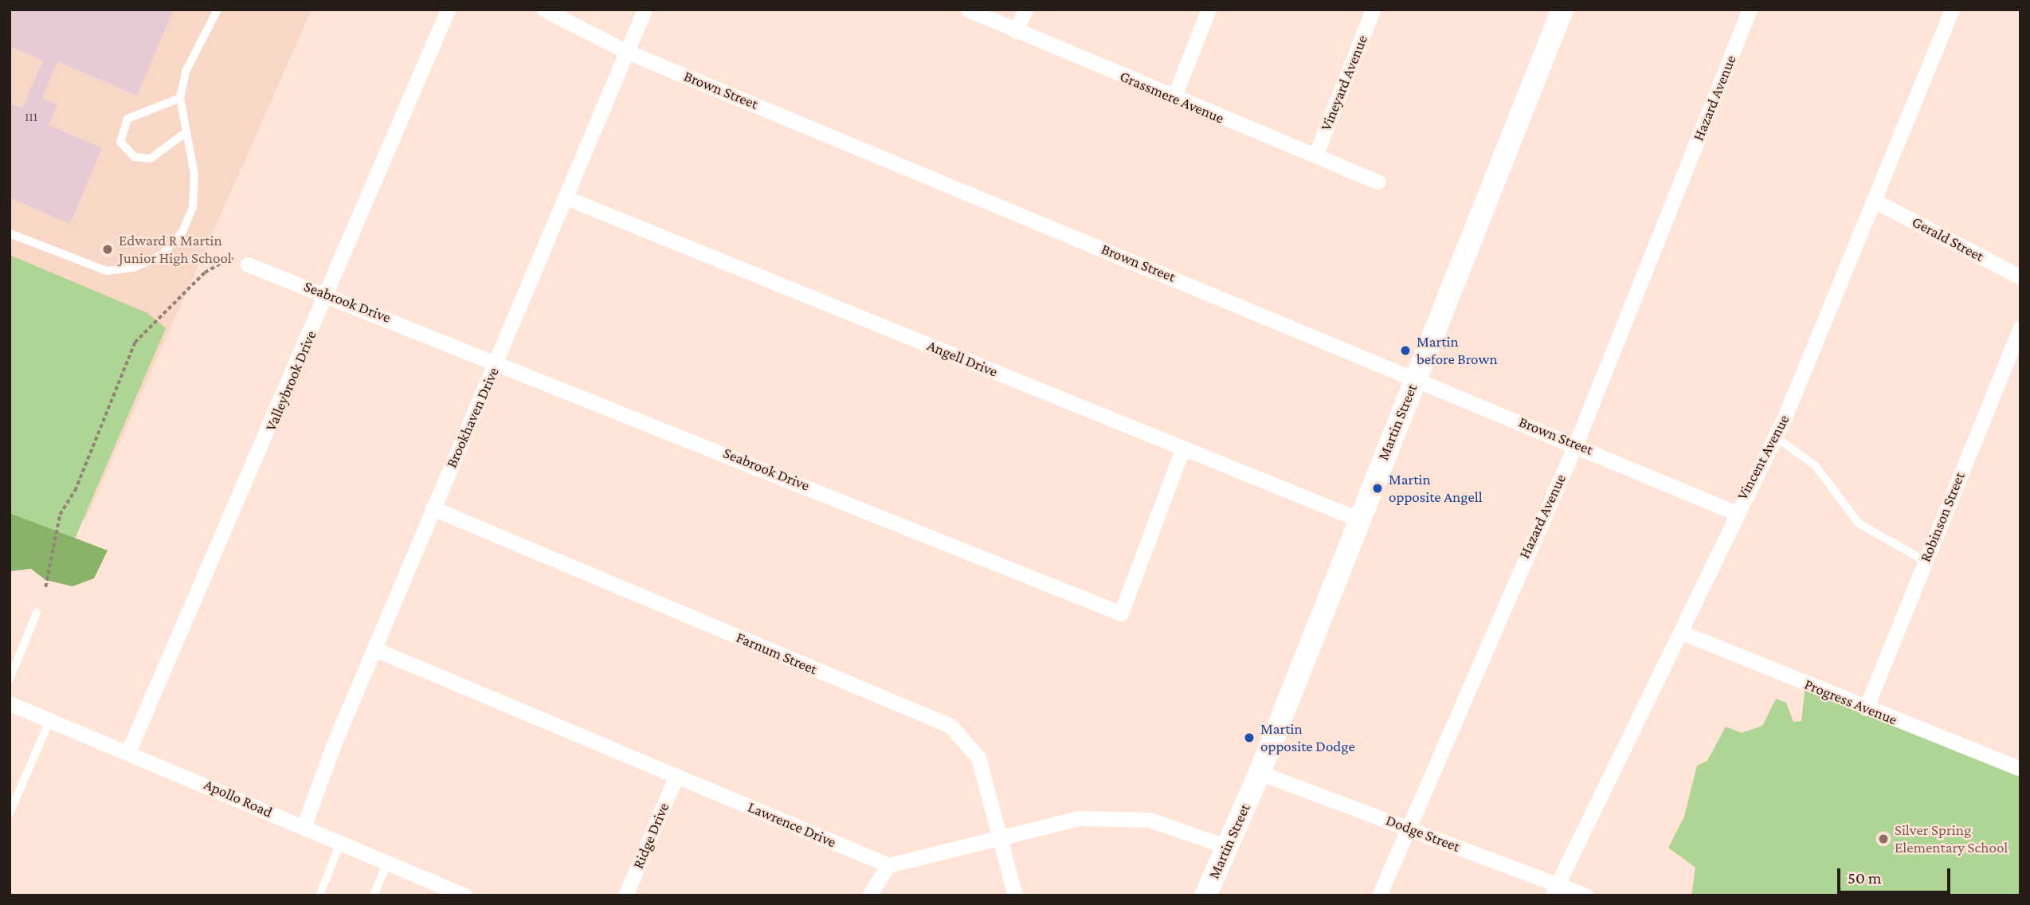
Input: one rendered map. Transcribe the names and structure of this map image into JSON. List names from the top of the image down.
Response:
{
  "streets": {
    "street": [
      "Vineyard Avenue",
      "Brown Street",
      "Grassmere Avenue",
      "Hazard Avenue",
      "Gerald Street",
      "Seabrook Drive",
      "Angell Drive",
      "Valleybrook Drive",
      "Brookhaven Drive",
      "Martin Street",
      "Vincent Avenue",
      "Robinson Street",
      "Farnum Street",
      "Progress Avenue",
      "Apollo Road",
      "Lawrence Drive",
      "Dodge Street",
      "Ridge Drive"
    ]
  },
  "crossings": [
    ["Vineyard Avenue", "Grassmere Avenue"],
    ["Brown Street", "Hazard Avenue"],
    ["Brown Street", "Brookhaven Drive"],
    ["Brown Street", "Martin Street"],
    ["Brown Street", "Vincent Avenue"],
    ["Hazard Avenue", "Dodge Street"],
    ["Gerald Street", "Vincent Avenue"],
    ["Seabrook Drive", "Angell Drive"],
    ["Seabrook Drive", "Valleybrook Drive"],
    ["Seabrook Drive", "Brookhaven Drive"],
    ["Angell Drive", "Brookhaven Drive"],
    ["Angell Drive", "Martin Street"],
    ["Valleybrook Drive", "Apollo Road"],
    ["Brookhaven Drive", "Farnum Street"],
    ["Brookhaven Drive", "Apollo Road"],
    ["Brookhaven Drive", "Lawrence Drive"],
    ["Martin Street", "Dodge Street"],
    ["Vincent Avenue", "Progress Avenue"],
    ["Vincent Avenue", "Dodge Street"],
    ["Robinson Street", "Progress Avenue"],
    ["Lawrence Drive", "Ridge Drive"]
  ],
  "places": [
    "Edward R Martin Junior High School",
    "Martin before Brown",
    "Martin opposite Angell",
    "Martin opposite Dodge",
    "Silver Spring Elementary School"
  ],
  "house_numbers": ["111"],
  "scale_bar": "50 m"
}
